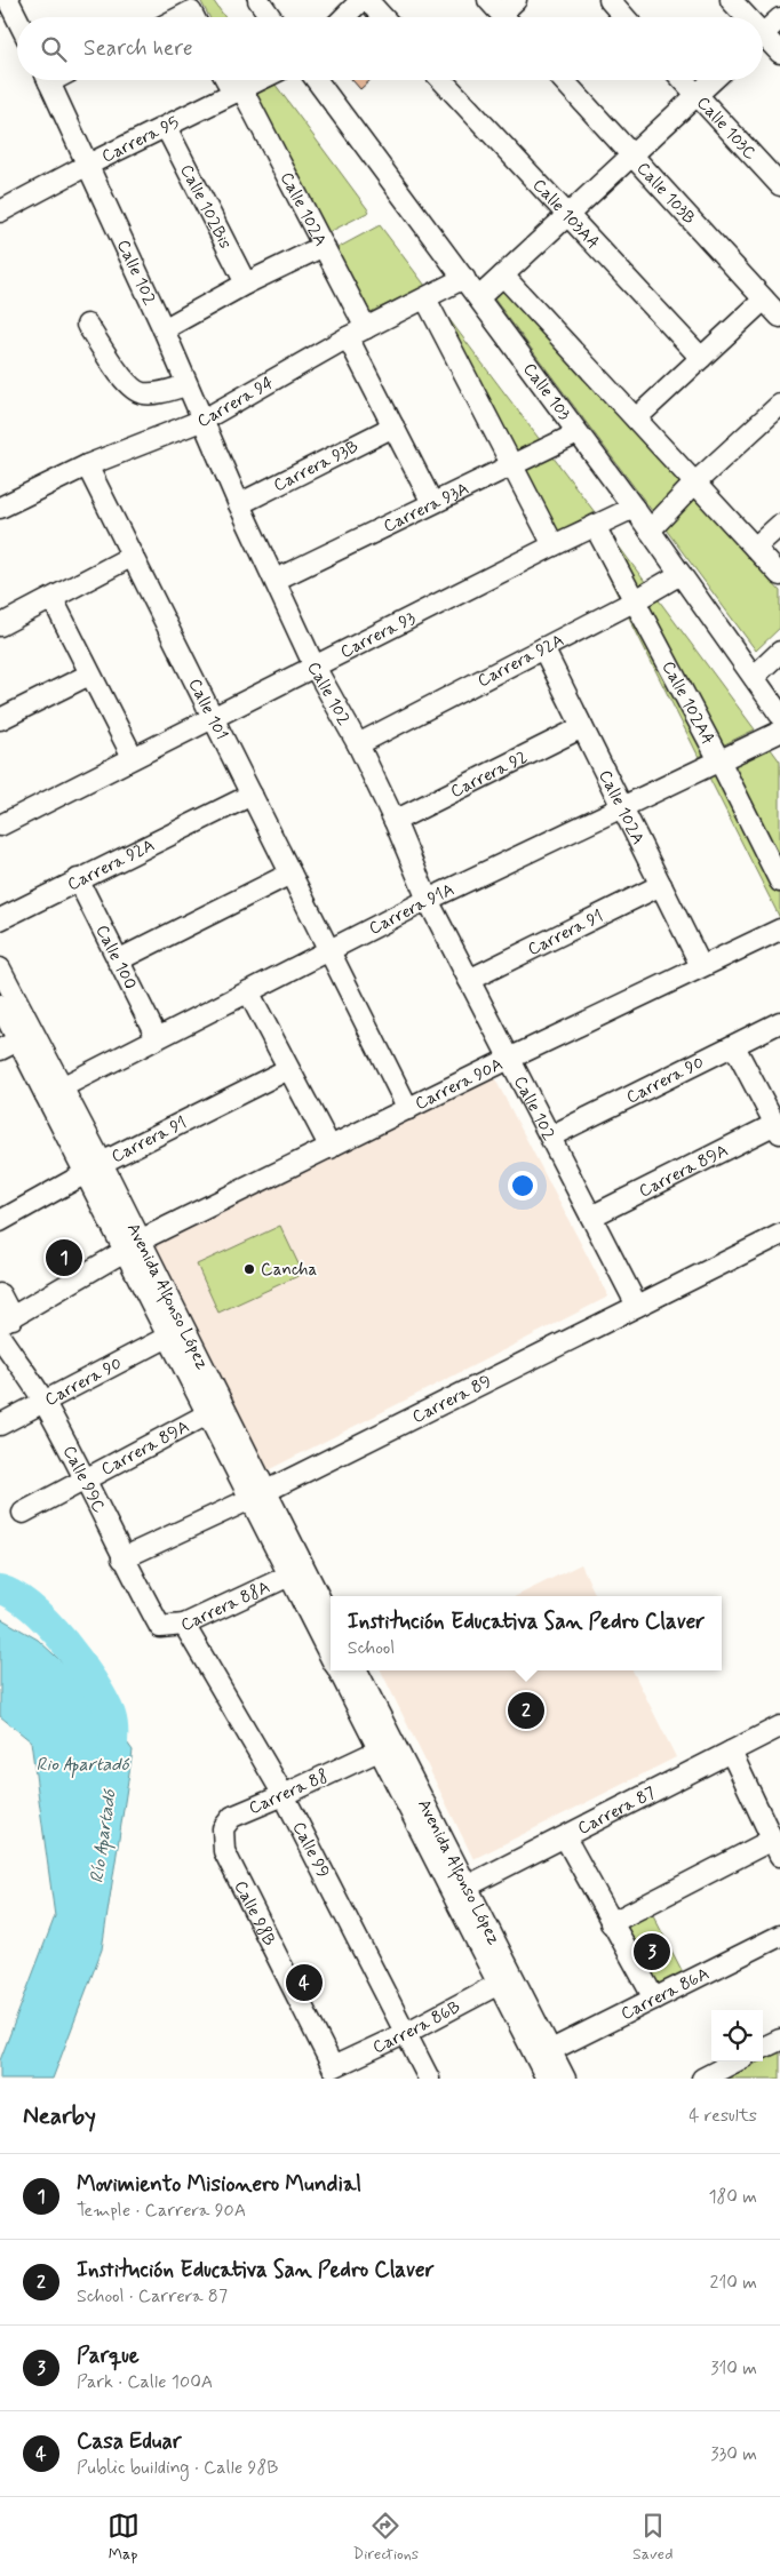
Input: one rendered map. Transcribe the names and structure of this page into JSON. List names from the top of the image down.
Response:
{
  "streets": {
    "street": [
      "Calle 103C",
      "Carrera 95",
      "Calle 103B",
      "Calle 102Bis",
      "Calle 102A",
      "Calle 103AA",
      "Calle 102",
      "Calle 103",
      "Carrera 94",
      "Carrera 93B",
      "Carrera 93A",
      "Carrera 93",
      "Carrera 92A",
      "Calle 102AA",
      "Calle 101",
      "Carrera 92",
      "Carrera 91A",
      "Carrera 91",
      "Calle 100",
      "Carrera 90",
      "Carrera 90A",
      "Carrera 89A",
      "Avenida Alfonso López",
      "Carrera 89",
      "Calle 99C",
      "Carrera 88A",
      "Carrera 88",
      "Carrera 87",
      "Calle 99",
      "Calle 98B",
      "Carrera 86A",
      "Carrera 86B"
    ]
  },
  "crossings": [
    ["Carrera 95", "Calle 102Bis"],
    ["Carrera 95", "Calle 102A"],
    ["Carrera 95", "Calle 102"],
    ["Calle 102A", "Carrera 94"],
    ["Calle 102A", "Carrera 92A"],
    ["Calle 102A", "Carrera 92"],
    ["Calle 102A", "Carrera 91A"],
    ["Calle 102A", "Carrera 91"],
    ["Calle 102A", "Carrera 90A"],
    ["Calle 102", "Carrera 94"],
    ["Calle 102", "Carrera 93B"],
    ["Calle 102", "Carrera 93A"],
    ["Calle 102", "Carrera 93"],
    ["Calle 102", "Carrera 92A"],
    ["Calle 102", "Carrera 92"],
    ["Calle 102", "Carrera 91A"],
    ["Calle 102", "Carrera 91"],
    ["Calle 102", "Carrera 90"],
    ["Calle 102", "Carrera 90A"],
    ["Calle 102", "Carrera 89A"],
    ["Calle 102", "Carrera 89"],
    ["Calle 103", "Carrera 94"],
    ["Calle 103", "Carrera 93A"],
    ["Calle 103", "Carrera 93"],
    ["Calle 103", "Carrera 92A"],
    ["Carrera 94", "Calle 101"],
    ["Carrera 93", "Calle 102AA"],
    ["Carrera 93", "Calle 101"],
    ["Carrera 92A", "Calle 102AA"],
    ["Carrera 92A", "Calle 101"],
    ["Carrera 92A", "Calle 100"],
    ["Calle 102AA", "Carrera 91A"],
    ["Calle 101", "Carrera 91A"],
    ["Calle 101", "Carrera 90A"],
    ["Carrera 91A", "Calle 100"],
    ["Carrera 91A", "Avenida Alfonso López"],
    ["Carrera 91", "Avenida Alfonso López"],
    ["Carrera 90", "Avenida Alfonso López"],
    ["Carrera 90", "Calle 99C"],
    ["Carrera 90A", "Avenida Alfonso López"],
    ["Carrera 89A", "Avenida Alfonso López"],
    ["Carrera 89A", "Calle 99C"],
    ["Avenida Alfonso López", "Carrera 89"],
    ["Avenida Alfonso López", "Carrera 88A"],
    ["Avenida Alfonso López", "Carrera 88"],
    ["Avenida Alfonso López", "Carrera 87"],
    ["Avenida Alfonso López", "Carrera 86A"],
    ["Avenida Alfonso López", "Carrera 86B"],
    ["Carrera 89", "Calle 99C"],
    ["Calle 99C", "Carrera 88A"],
    ["Carrera 88A", "Calle 99"],
    ["Carrera 88", "Calle 99"],
    ["Carrera 88", "Calle 98B"],
    ["Calle 99", "Carrera 86B"],
    ["Calle 98B", "Carrera 86B"]
  ],
  "water": ["Rio Apartadó", "Río Apartadó"],
  "places": ["Cancha"],
  "page": {
    "search": "Search here",
    "pins": [
      "1",
      "2",
      "3",
      "4"
    ],
    "popup": ["Institución Educativa San Pedro Claver", "School"],
    "heading": ["Nearby", "4 results"],
    "list": [
      {
        "mark": "1",
        "name": "Movimiento Misionero Mundial",
        "note": "Temple · Carrera 90A",
        "value": "180 m"
      },
      {
        "mark": "2",
        "name": "Institución Educativa San Pedro Claver",
        "note": "School · Carrera 87",
        "value": "210 m"
      },
      {
        "mark": "3",
        "name": "Parque",
        "note": "Park · Calle 100A",
        "value": "310 m"
      },
      {
        "mark": "4",
        "name": "Casa Eduar",
        "note": "Public building · Calle 98B",
        "value": "330 m"
      }
    ],
    "nav": ["Map", "Directions", "Saved"]
  }
}
